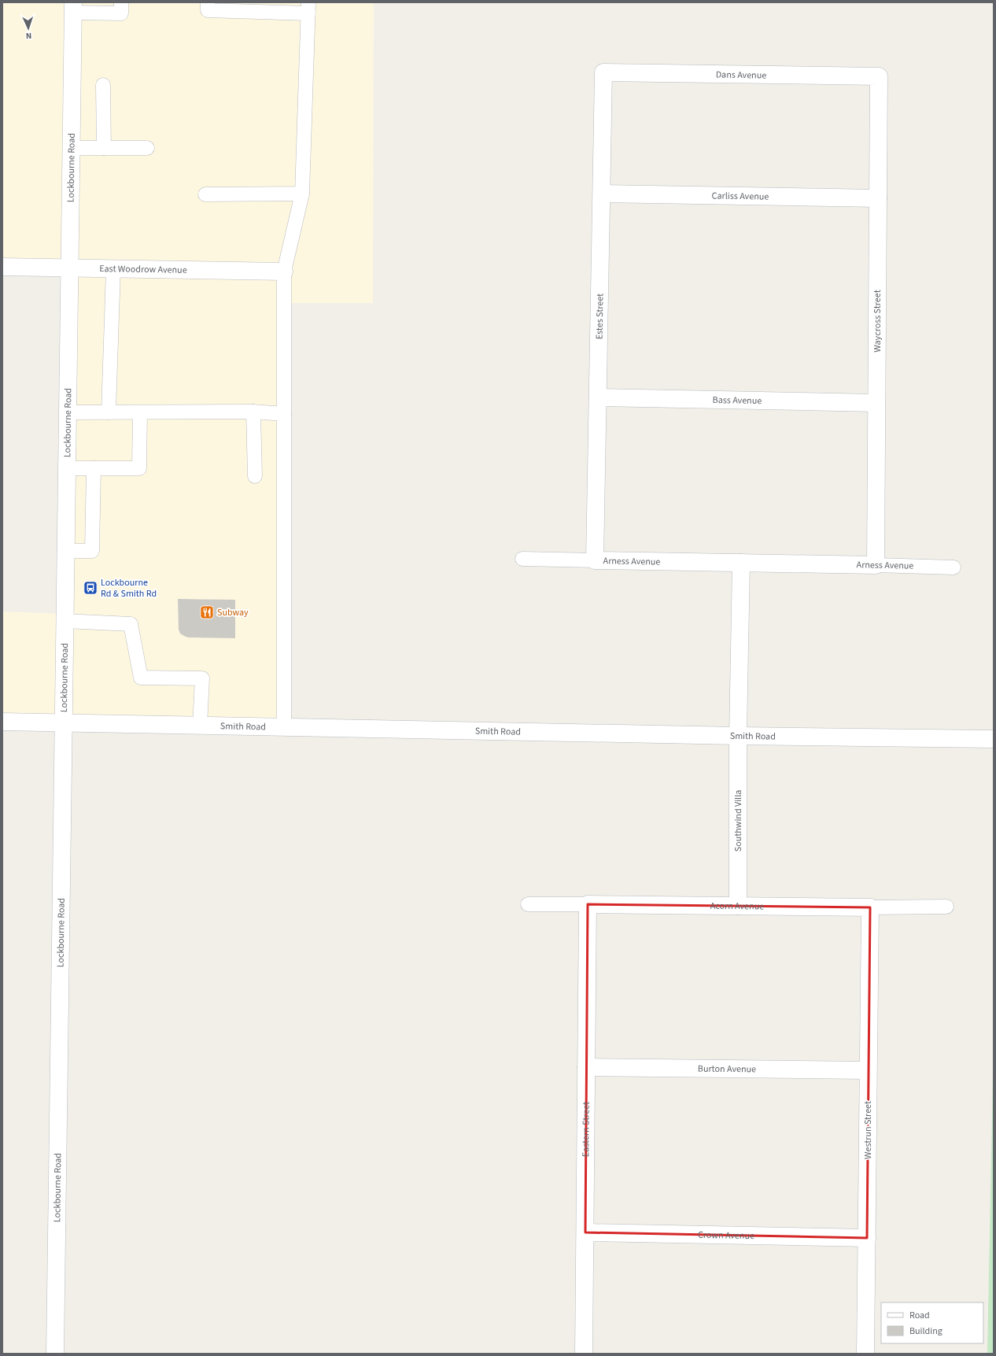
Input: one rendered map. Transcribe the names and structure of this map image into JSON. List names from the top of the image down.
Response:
{
  "streets": {
    "street": [
      "Dans Avenue",
      "Lockbourne Road",
      "Carliss Avenue",
      "East Woodrow Avenue",
      "Estes Street",
      "Waycross Street",
      "Bass Avenue",
      "Arness Avenue",
      "Smith Road",
      "Southwind Villa",
      "Acorn Avenue",
      "Burton Avenue",
      "Eastern Street",
      "Westrun Street",
      "Crown Avenue"
    ]
  },
  "crossings": [
    ["Dans Avenue", "Estes Street"],
    ["Dans Avenue", "Waycross Street"],
    ["Lockbourne Road", "East Woodrow Avenue"],
    ["Lockbourne Road", "Smith Road"],
    ["Carliss Avenue", "Estes Street"],
    ["Carliss Avenue", "Waycross Street"],
    ["Estes Street", "Bass Avenue"],
    ["Estes Street", "Arness Avenue"],
    ["Waycross Street", "Bass Avenue"],
    ["Waycross Street", "Arness Avenue"],
    ["Smith Road", "Southwind Villa"],
    ["Southwind Villa", "Acorn Avenue"],
    ["Acorn Avenue", "Eastern Street"],
    ["Acorn Avenue", "Westrun Street"],
    ["Burton Avenue", "Eastern Street"],
    ["Burton Avenue", "Westrun Street"],
    ["Eastern Street", "Crown Avenue"],
    ["Westrun Street", "Crown Avenue"]
  ],
  "places": {
    "bus stop": ["Lockbourne Rd & Smith Rd"],
    "restaurant": ["Subway"]
  },
  "legend": ["Road", "Building"],
  "north": "bottom"
}
